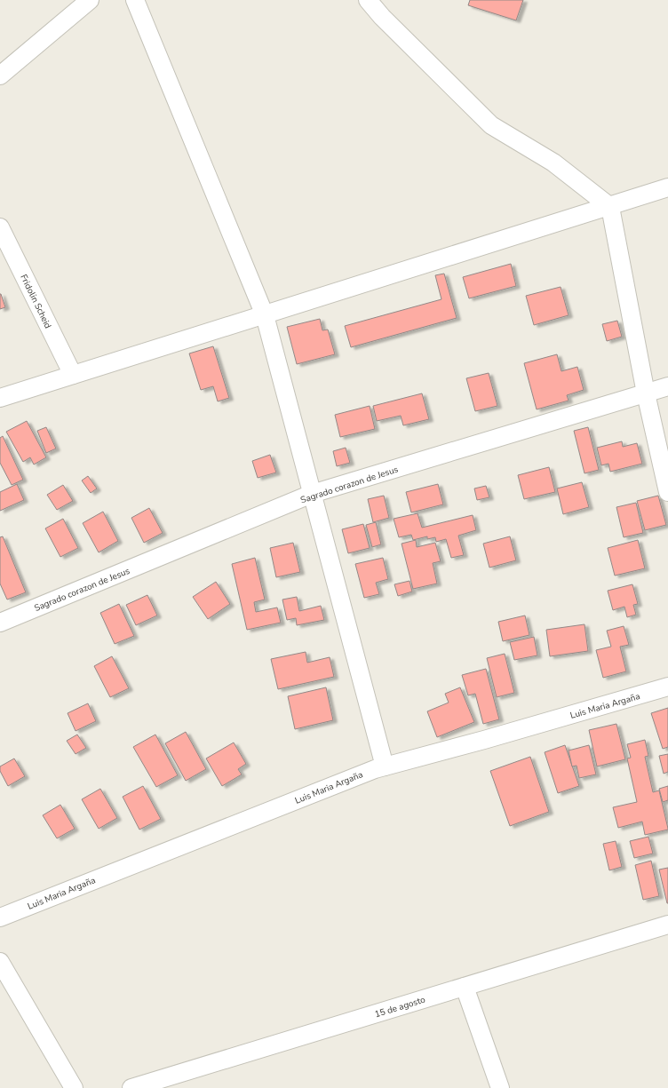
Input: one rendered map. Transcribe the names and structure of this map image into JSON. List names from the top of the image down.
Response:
{
  "streets": {
    "street": [
      "Fridolin Scheid",
      "Sagrado corazon de Jesus",
      "Luis Maria Argaña",
      "15 de agosto"
    ]
  }
}
